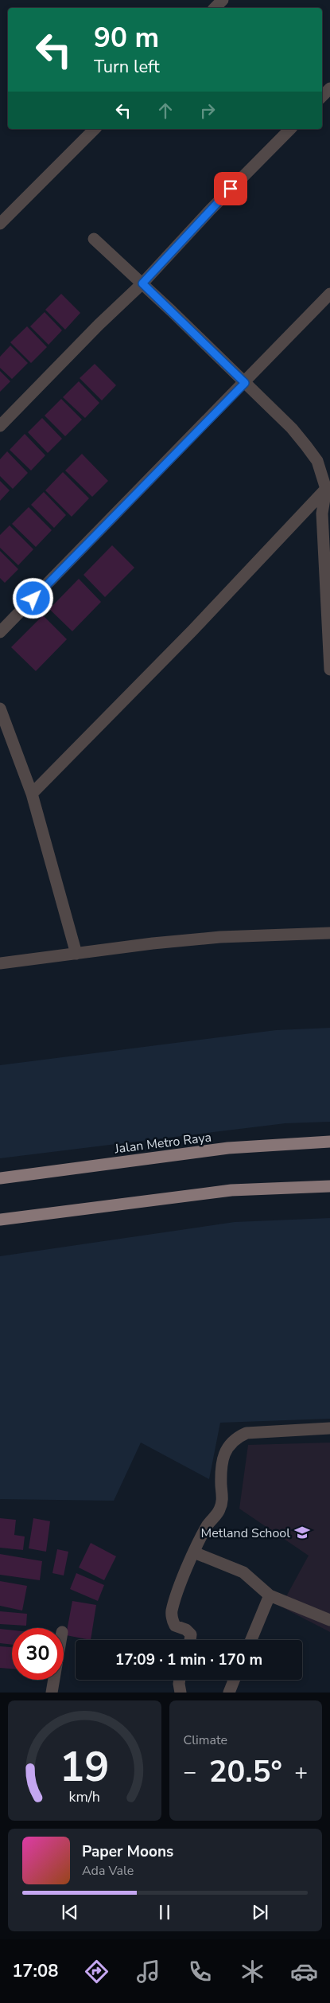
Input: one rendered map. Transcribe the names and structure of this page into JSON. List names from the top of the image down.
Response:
{
  "streets": {
    "main road": ["Jalan Metro Raya"]
  },
  "places": {
    "school or university": ["Metland School"]
  },
  "page": {
    "turn": ["90 m", "Turn left"],
    "limit": "30",
    "trip": "17:09 · 1 min · 170 m",
    "tile": "Climate",
    "heat": ["−", "20.5°", "+"],
    "song": ["Paper Moons", "Ada Vale"],
    "tabs": "17:08",
    "gauge": ["19", "km/h"]
  }
}
